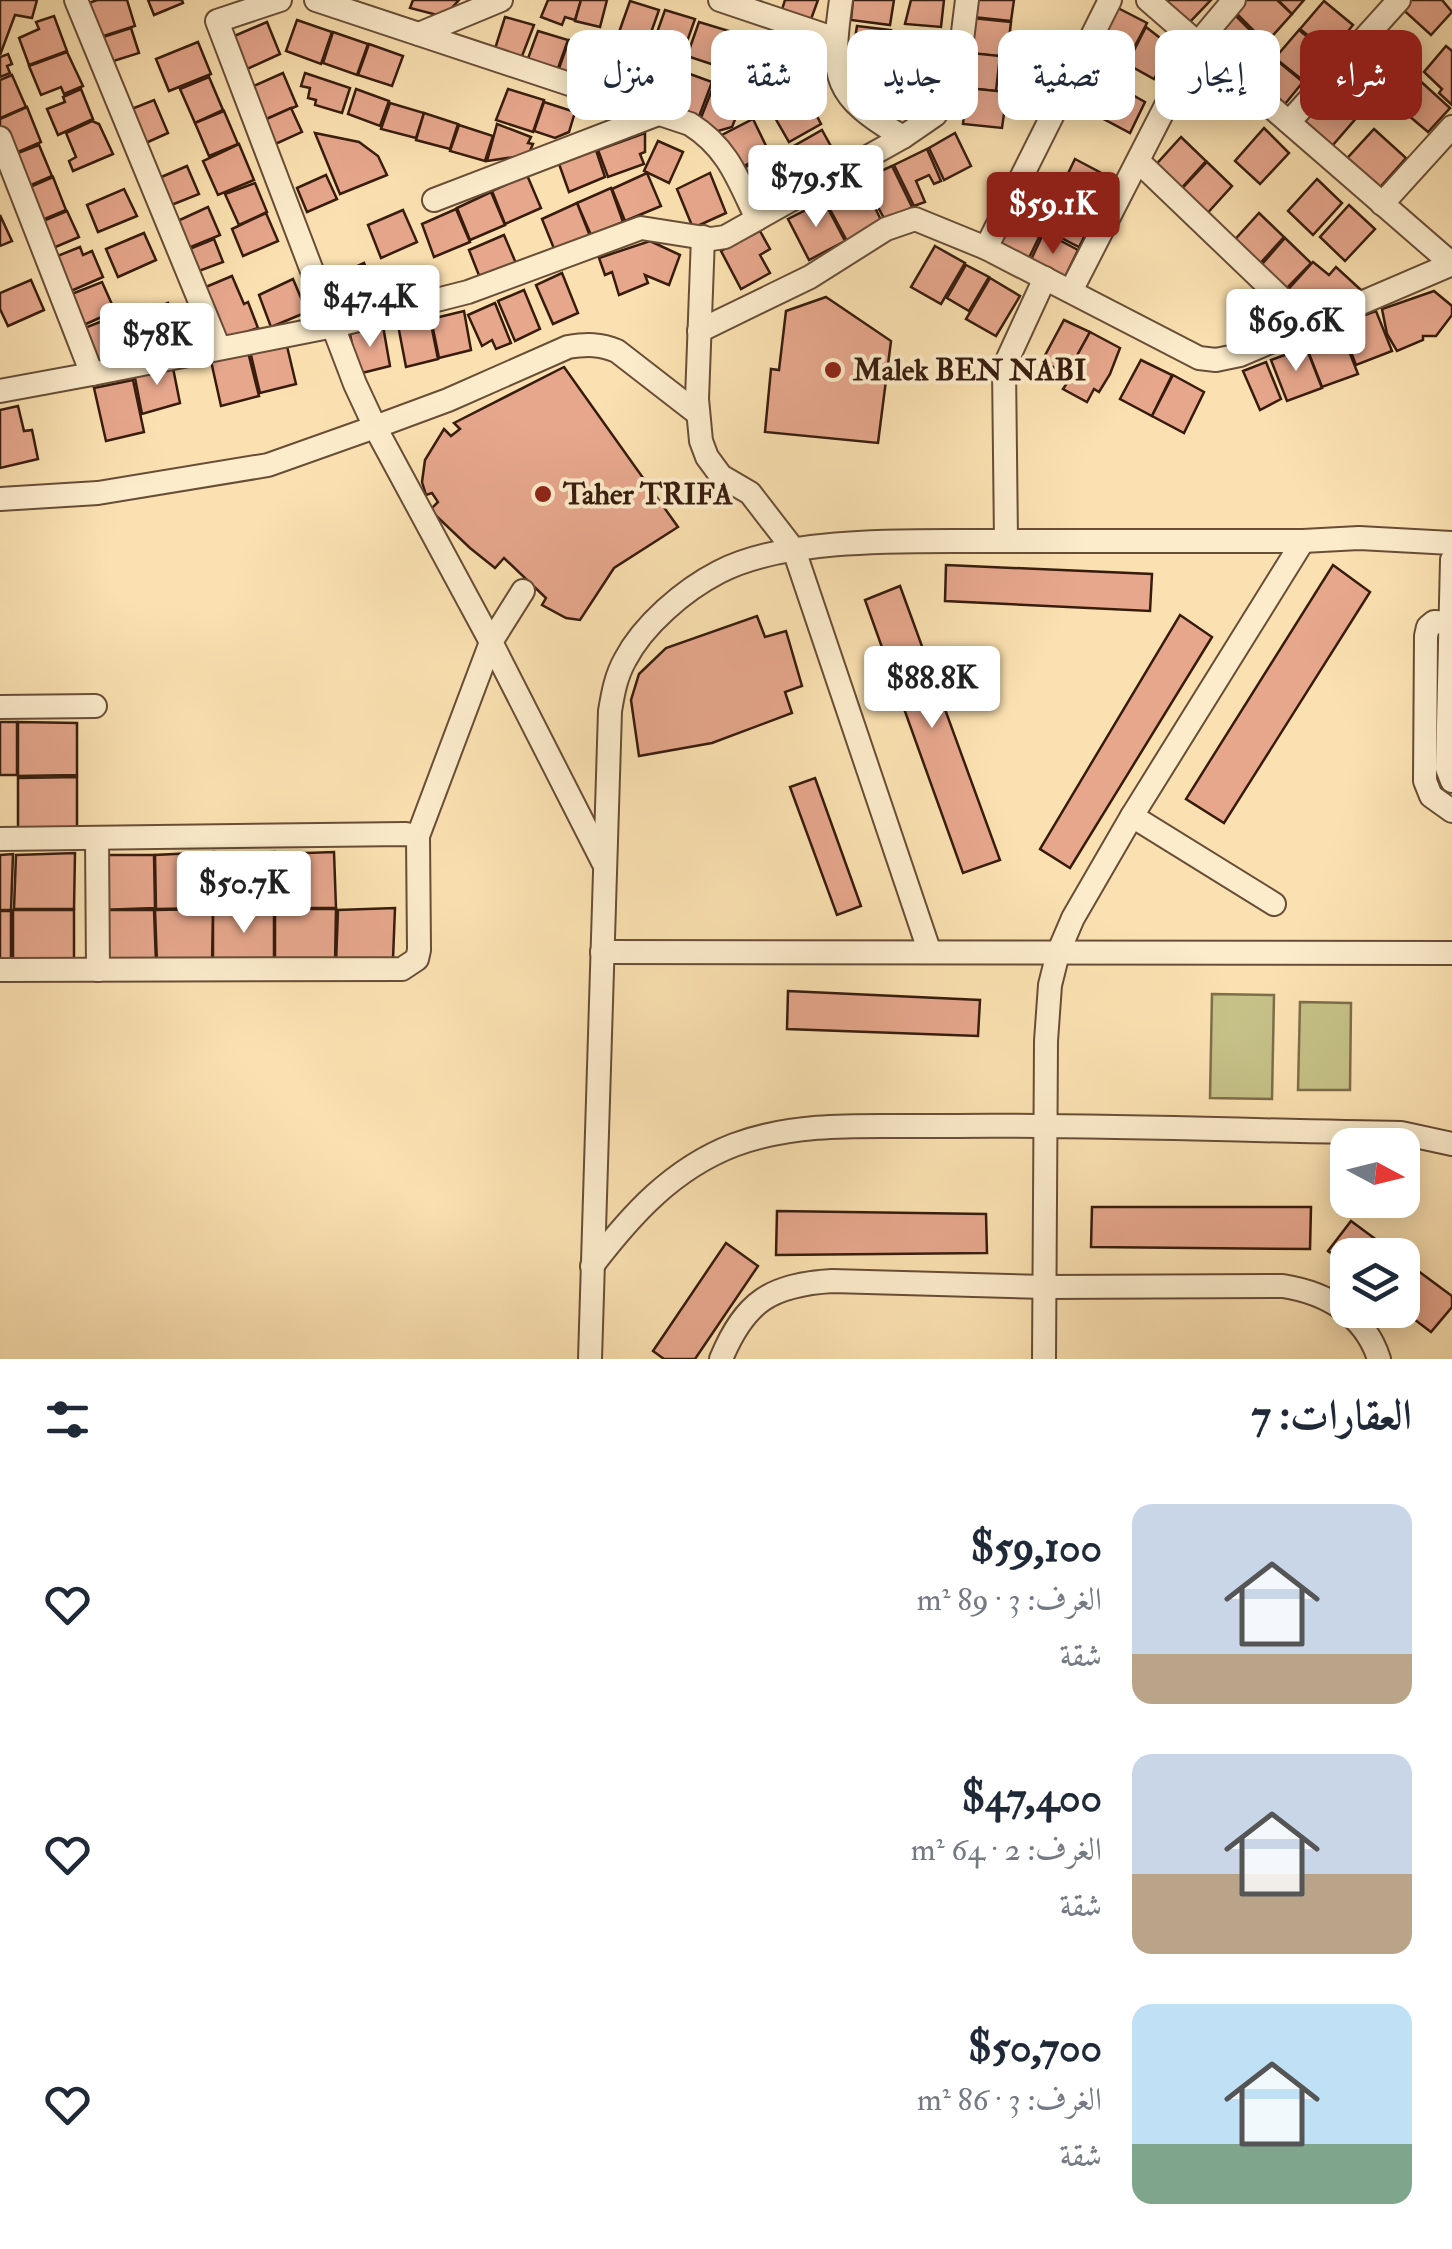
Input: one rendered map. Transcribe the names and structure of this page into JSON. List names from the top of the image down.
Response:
{
  "places": ["Malek BEN NABI", "Taher TRIFA"],
  "north": "right",
  "page": {
    "chip": [
      "شراء",
      "إيجار",
      "تصفية",
      "جديد",
      "شقة",
      "منزل"
    ],
    "price": [
      "$79.5K",
      "$59.1K",
      "$47.4K",
      "$69.6K",
      "$78K",
      "$88.8K",
      "$50.7K"
    ],
    "heading": "العقارات: 7",
    "list": [
      {
        "name": "$59,100",
        "note": "الغرف: 3 · 89 m² · شقة"
      },
      {
        "name": "$47,400",
        "note": "الغرف: 2 · 64 m² · شقة"
      },
      {
        "name": "$50,700",
        "note": "الغرف: 3 · 86 m² · شقة"
      }
    ]
  }
}
